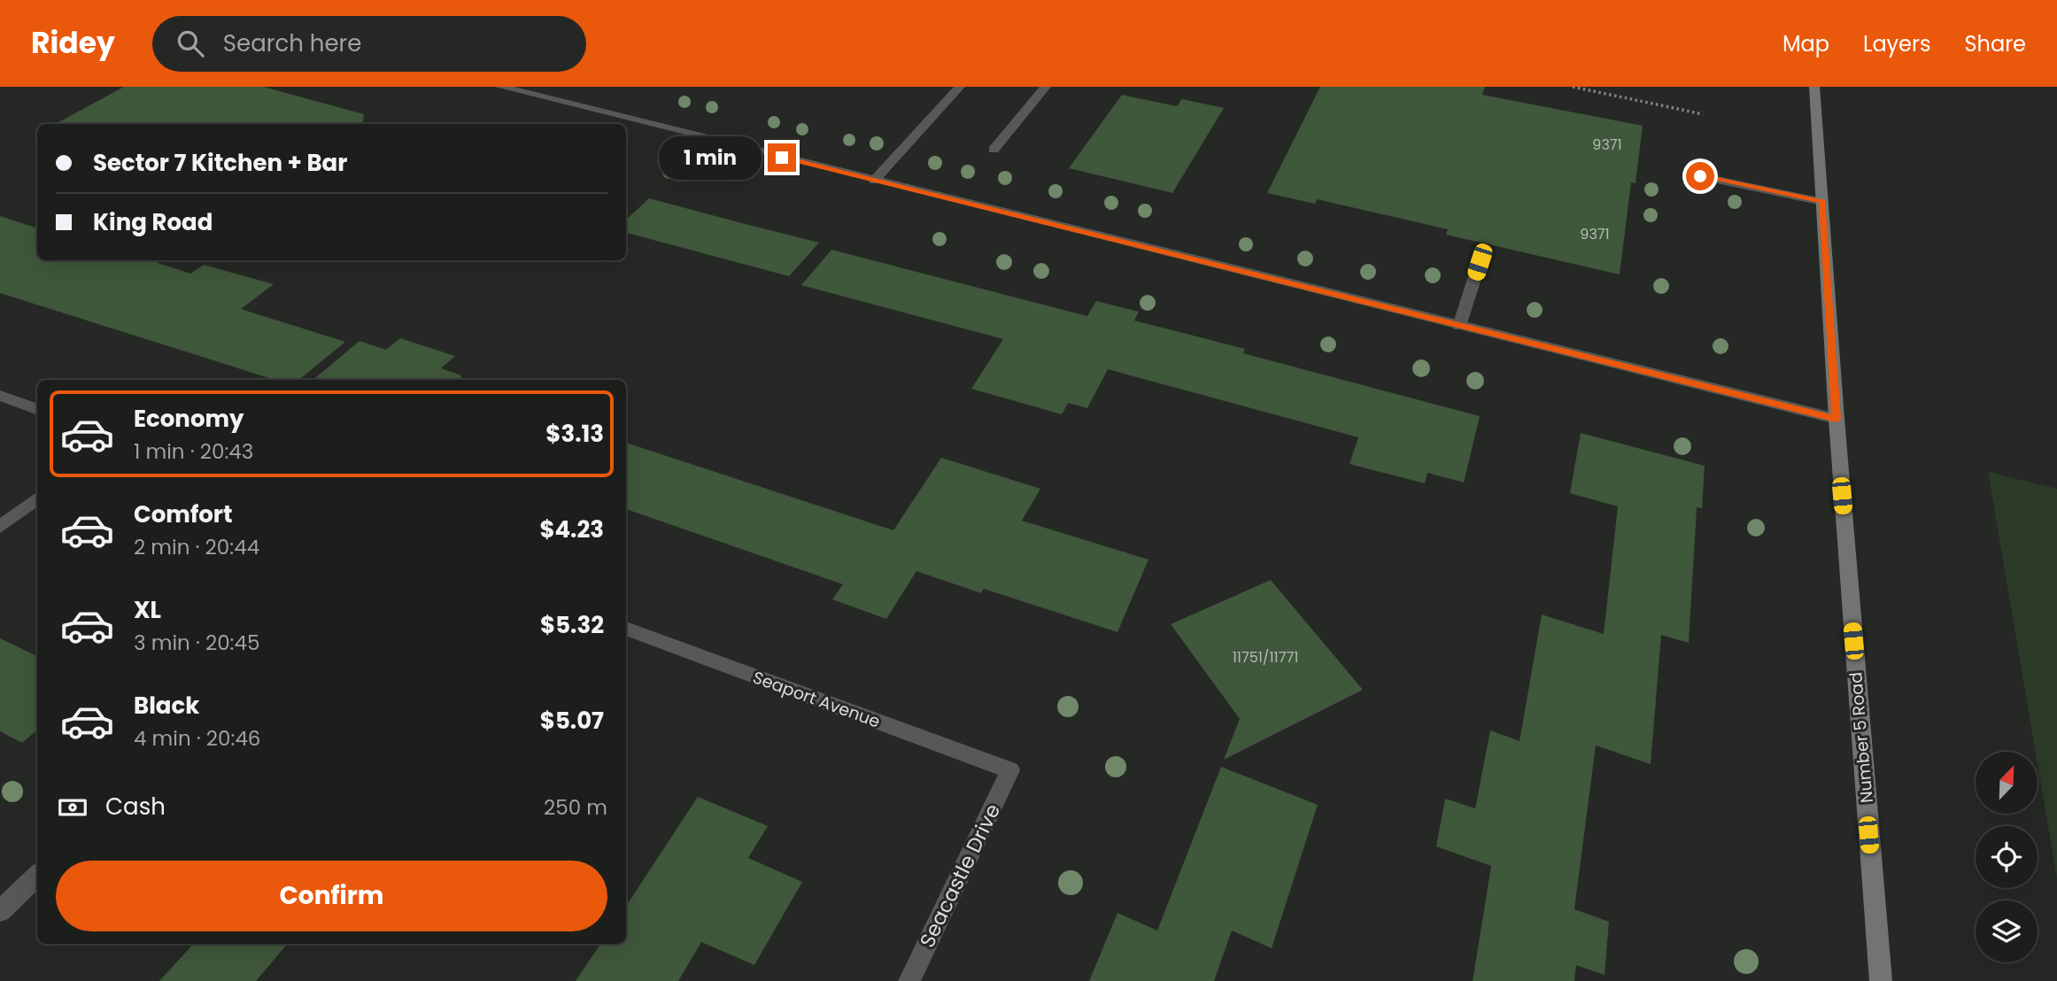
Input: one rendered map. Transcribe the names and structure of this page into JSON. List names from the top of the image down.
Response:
{
  "streets": {
    "main road": ["Number 5 Road"],
    "street": ["Seaport Avenue", "Seacastle Drive"]
  },
  "crossings": [
    ["Seaport Avenue", "Seacastle Drive"]
  ],
  "house_numbers": ["9371", "9371", "11751/11771"],
  "north": "top right",
  "page": {
    "header": "Ridey",
    "search": "Search here",
    "nav": ["Map", "Layers", "Share"],
    "banner": ["Sector 7 Kitchen + Bar", "King Road"],
    "bubble": "1 min",
    "list": [
      {
        "name": "Economy",
        "note": "1 min · 20:43",
        "value": "$3.13"
      },
      {
        "name": "Comfort",
        "note": "2 min · 20:44",
        "value": "$4.23"
      },
      {
        "name": "XL",
        "note": "3 min · 20:45",
        "value": "$5.32"
      },
      {
        "name": "Black",
        "note": "4 min · 20:46",
        "value": "$5.07"
      }
    ],
    "pay": ["Cash", "250 m"],
    "buttons": "Confirm"
  }
}
